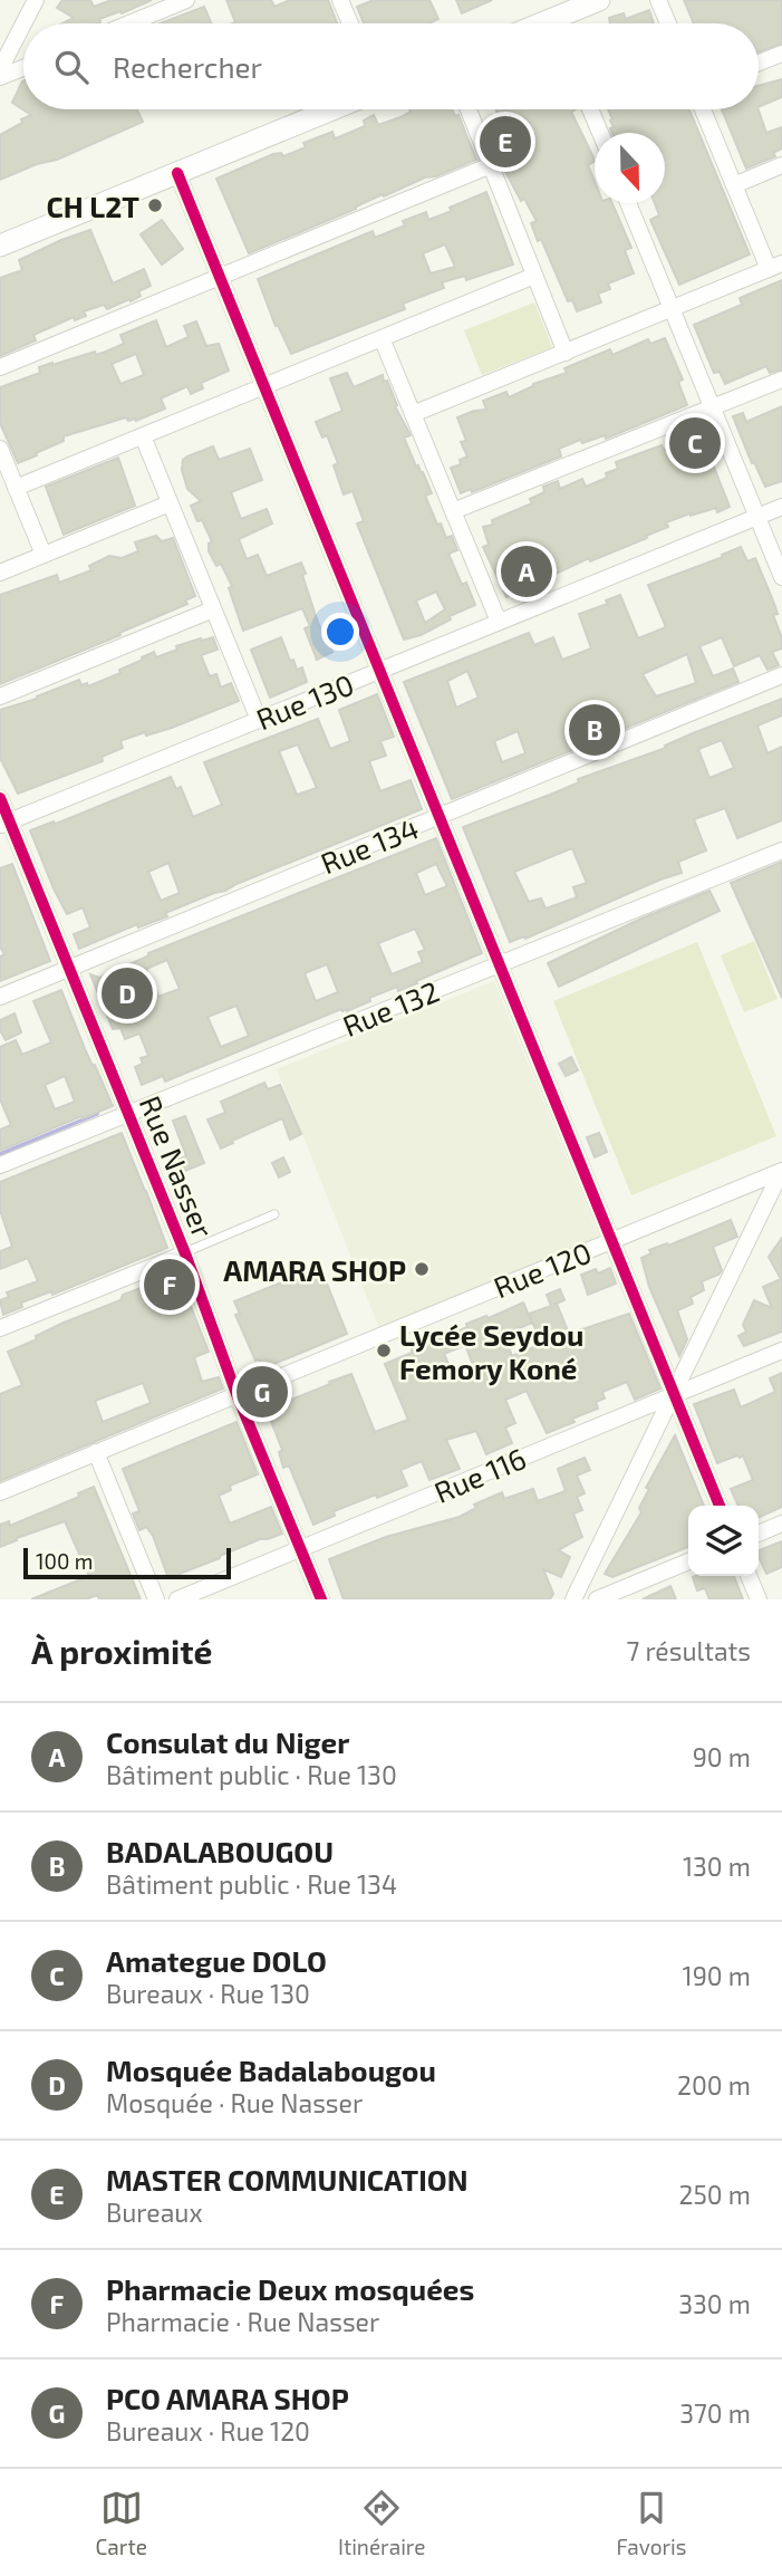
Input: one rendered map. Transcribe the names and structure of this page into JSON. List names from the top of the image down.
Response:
{
  "streets": {
    "street": [
      "Rue 130",
      "Rue 134",
      "Rue 132",
      "Rue Nasser",
      "Rue 120",
      "Rue 116"
    ]
  },
  "crossings": [
    ["Rue 130", "Rue Nasser"],
    ["Rue 134", "Rue Nasser"],
    ["Rue 132", "Rue Nasser"],
    ["Rue Nasser", "Rue 120"],
    ["Rue Nasser", "Rue 116"]
  ],
  "places": ["CH L2T", "AMARA SHOP", "Lycée Seydou Femory Koné"],
  "scale_bar": "100 m",
  "north": "bottom",
  "page": {
    "search": "Rechercher",
    "pins": [
      "E",
      "C",
      "A",
      "B",
      "D",
      "F",
      "G"
    ],
    "scale": "100 m",
    "heading": ["À proximité", "7 résultats"],
    "list": [
      {
        "mark": "A",
        "name": "Consulat du Niger",
        "note": "Bâtiment public · Rue 130",
        "value": "90 m"
      },
      {
        "mark": "B",
        "name": "BADALABOUGOU",
        "note": "Bâtiment public · Rue 134",
        "value": "130 m"
      },
      {
        "mark": "C",
        "name": "Amategue DOLO",
        "note": "Bureaux · Rue 130",
        "value": "190 m"
      },
      {
        "mark": "D",
        "name": "Mosquée Badalabougou",
        "note": "Mosquée · Rue Nasser",
        "value": "200 m"
      },
      {
        "mark": "E",
        "name": "MASTER COMMUNICATION",
        "note": "Bureaux",
        "value": "250 m"
      },
      {
        "mark": "F",
        "name": "Pharmacie Deux mosquées",
        "note": "Pharmacie · Rue Nasser",
        "value": "330 m"
      },
      {
        "mark": "G",
        "name": "PCO AMARA SHOP",
        "note": "Bureaux · Rue 120",
        "value": "370 m"
      }
    ],
    "nav": ["Carte", "Itinéraire", "Favoris"]
  }
}
